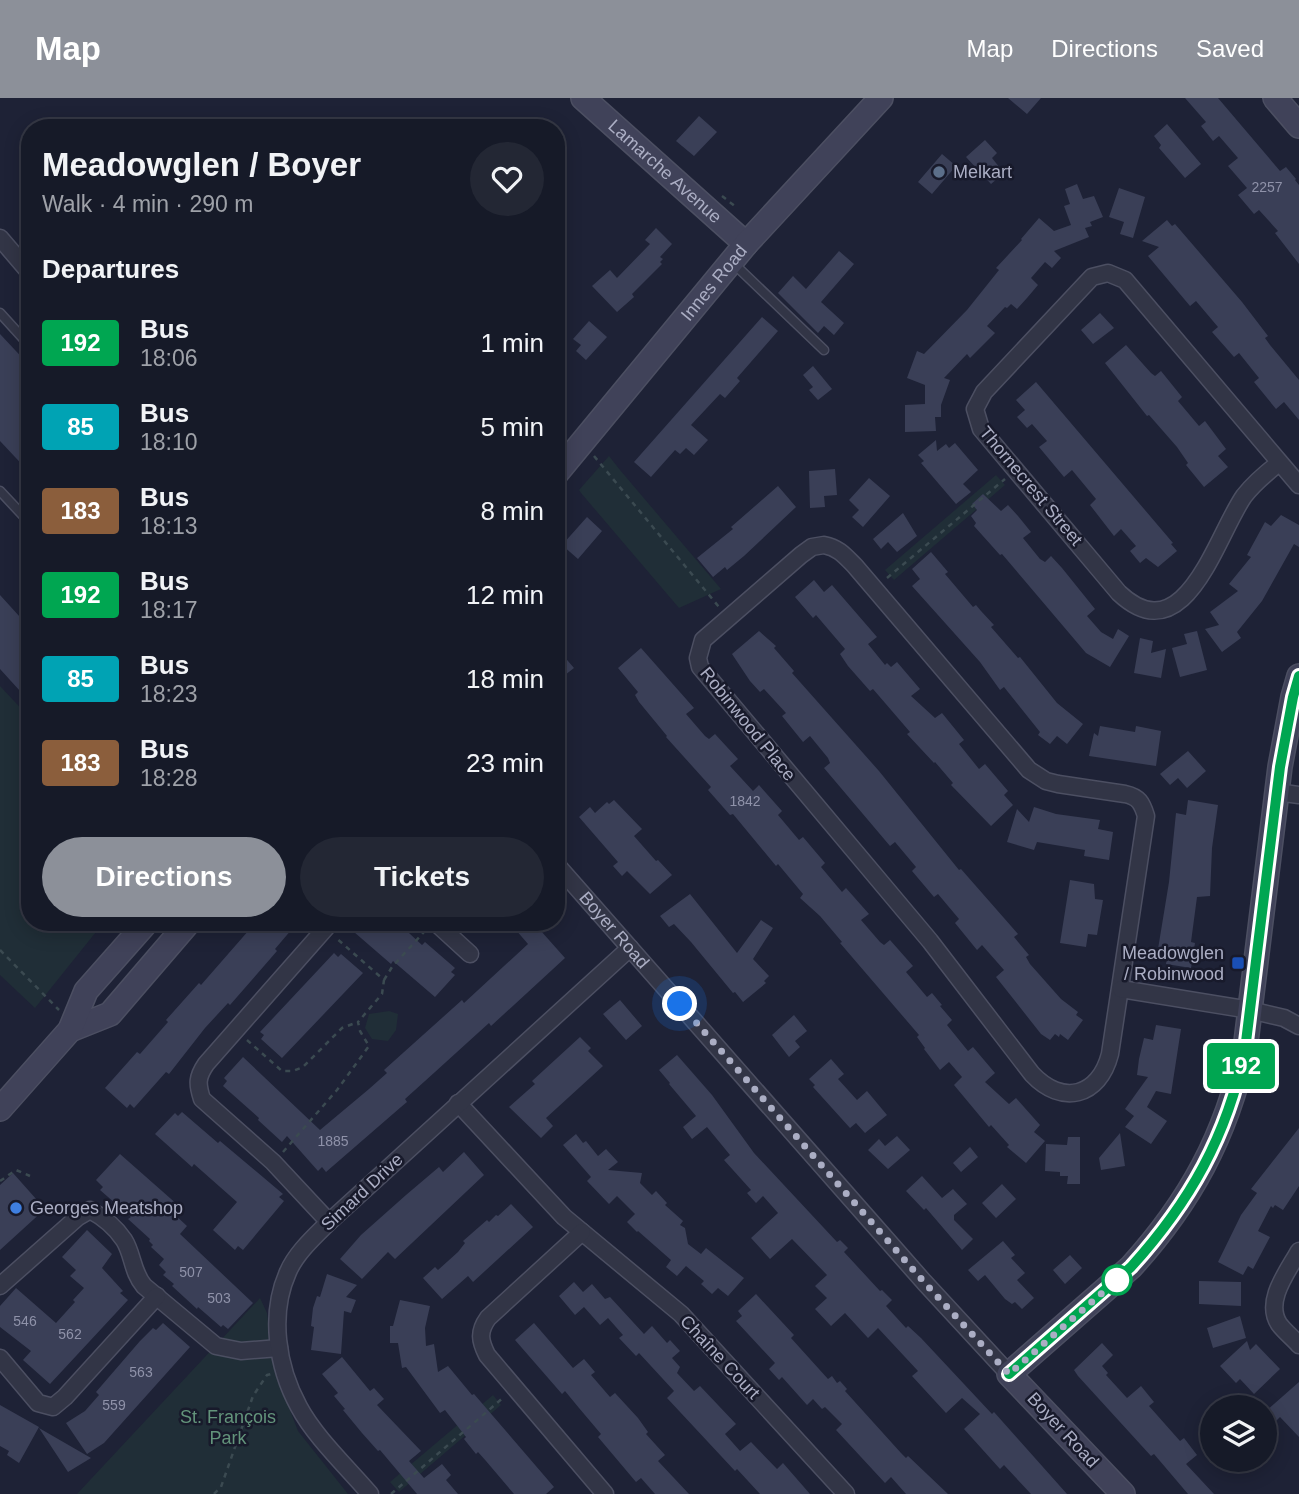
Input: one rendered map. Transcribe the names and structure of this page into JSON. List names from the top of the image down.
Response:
{
  "streets": {
    "street": [
      "Lamarche Avenue",
      "Innes Road",
      "Thornecrest Street",
      "Robinwood Place",
      "Boyer Road",
      "Simard Drive",
      "Chaîne Court"
    ]
  },
  "crossings": [
    ["Lamarche Avenue", "Innes Road"],
    ["Boyer Road", "Simard Drive"],
    ["Simard Drive", "Chaîne Court"]
  ],
  "parks": ["St. François Park"],
  "places": {
    "other": ["Melkart", "Georges Meatshop"],
    "transit": ["Meadowglen / Robinwood"]
  },
  "lines": ["bus line 192"],
  "house_numbers": [
    "2257",
    "1842",
    "1885",
    "507",
    "503",
    "546",
    "562",
    "563",
    "559"
  ],
  "page": {
    "header": "Map",
    "nav": ["Map", "Directions", "Saved"],
    "on_map": "192",
    "heading": [
      ["Meadowglen / Boyer", "Walk · 4 min · 290 m"],
      "Departures"
    ],
    "list": [
      {
        "mark": "192",
        "name": "Bus",
        "note": "18:06",
        "value": "1 min"
      },
      {
        "mark": "85",
        "name": "Bus",
        "note": "18:10",
        "value": "5 min"
      },
      {
        "mark": "183",
        "name": "Bus",
        "note": "18:13",
        "value": "8 min"
      },
      {
        "mark": "192",
        "name": "Bus",
        "note": "18:17",
        "value": "12 min"
      },
      {
        "mark": "85",
        "name": "Bus",
        "note": "18:23",
        "value": "18 min"
      },
      {
        "mark": "183",
        "name": "Bus",
        "note": "18:28",
        "value": "23 min"
      }
    ],
    "buttons": ["Directions", "Tickets"]
  }
}
